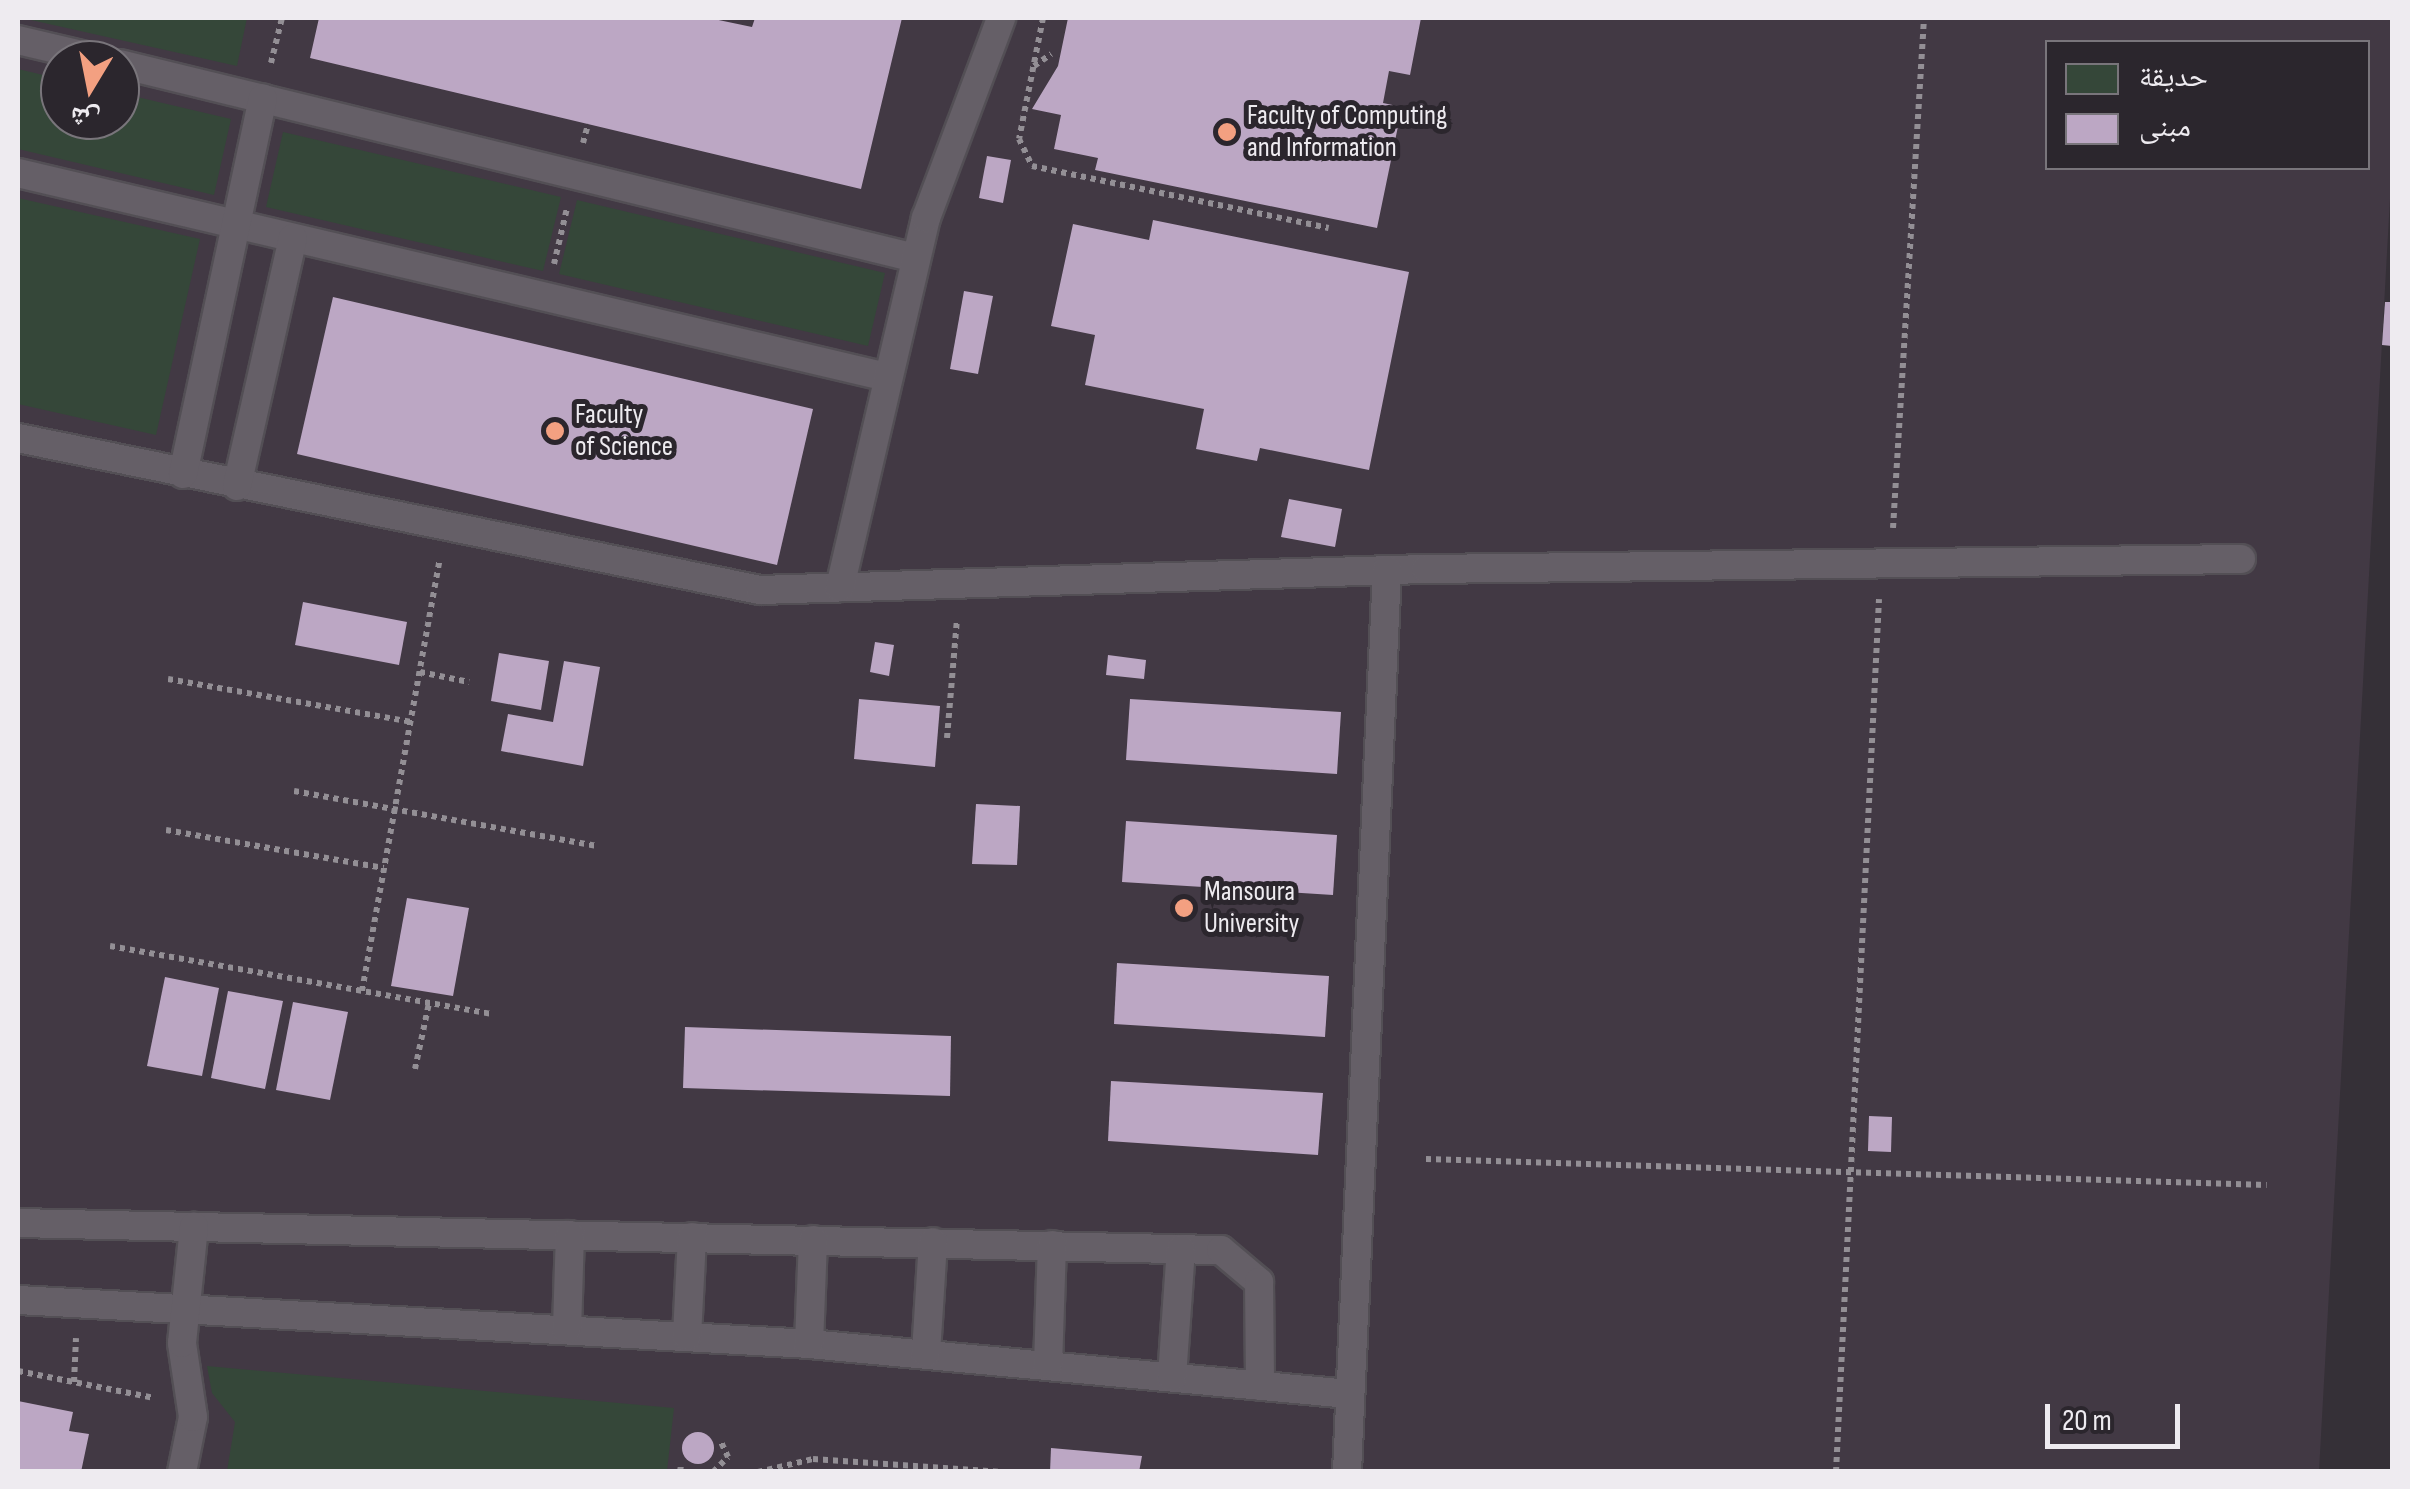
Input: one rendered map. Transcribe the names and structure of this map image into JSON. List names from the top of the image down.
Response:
{
  "places": ["Faculty of Computing and Information", "Faculty of Science", "Mansoura University"],
  "legend": ["حديقة", "مبنى"],
  "scale_bar": "20 m",
  "north": "bottom"
}
